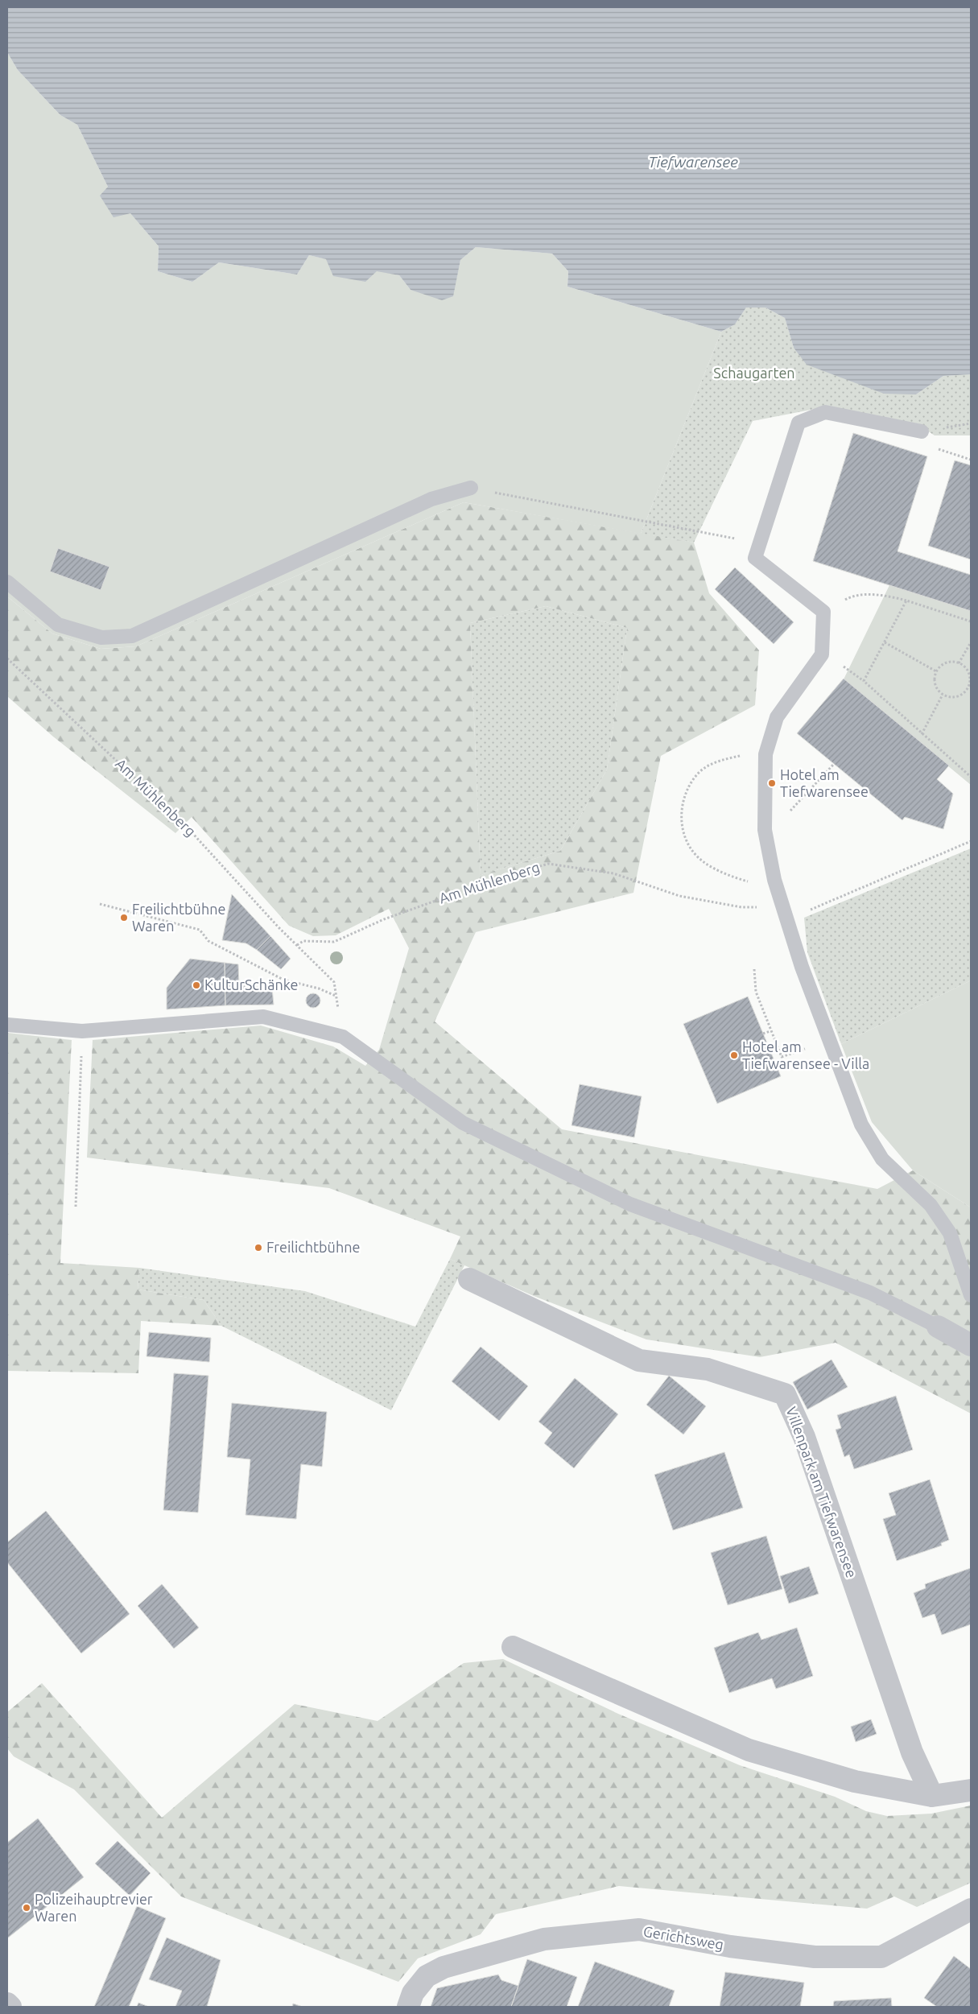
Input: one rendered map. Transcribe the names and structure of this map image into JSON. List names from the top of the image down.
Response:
{
  "streets": {
    "street": ["Villenpark am Tiefwarensee", "Gerichtsweg"],
    "path": ["Am Mühlenberg"]
  },
  "water": ["Tiefwarensee"],
  "parks": ["Schaugarten"],
  "places": [
    "Hotel am Tiefwarensee",
    "Freilichtbühne Waren",
    "KulturSchänke",
    "Hotel am Tiefwarensee - Villa",
    "Freilichtbühne",
    "Polizeihauptrevier Waren"
  ]
}
